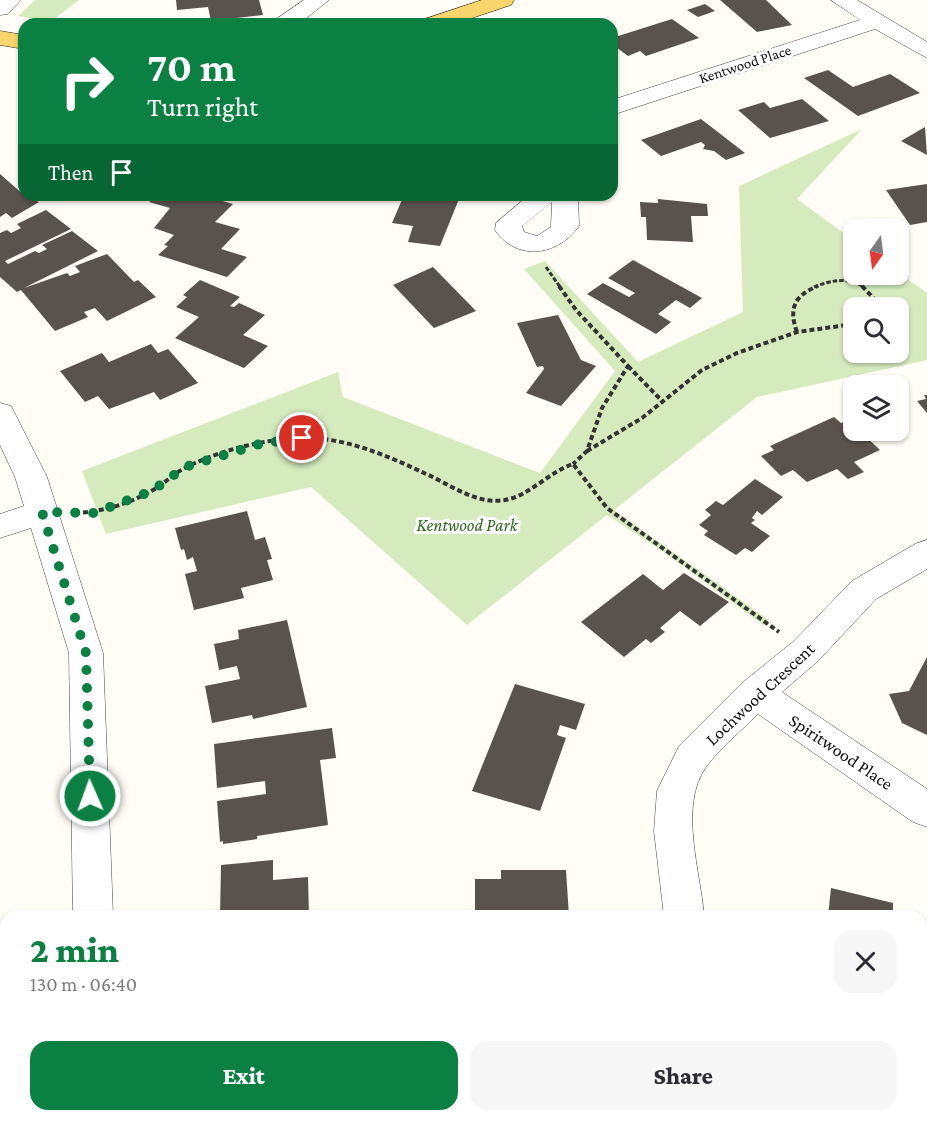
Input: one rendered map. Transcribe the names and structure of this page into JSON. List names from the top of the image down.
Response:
{
  "streets": {
    "street": ["Kentwood Place", "Lochwood Crescent", "Spiritwood Place"]
  },
  "crossings": [
    ["Lochwood Crescent", "Spiritwood Place"]
  ],
  "parks": ["Kentwood Park"],
  "north": "bottom",
  "page": {
    "turn": ["70 m", "Turn right"],
    "then": "Then",
    "heading": ["2 min", "130 m · 06:40"],
    "buttons": ["Exit", "Share"]
  }
}
